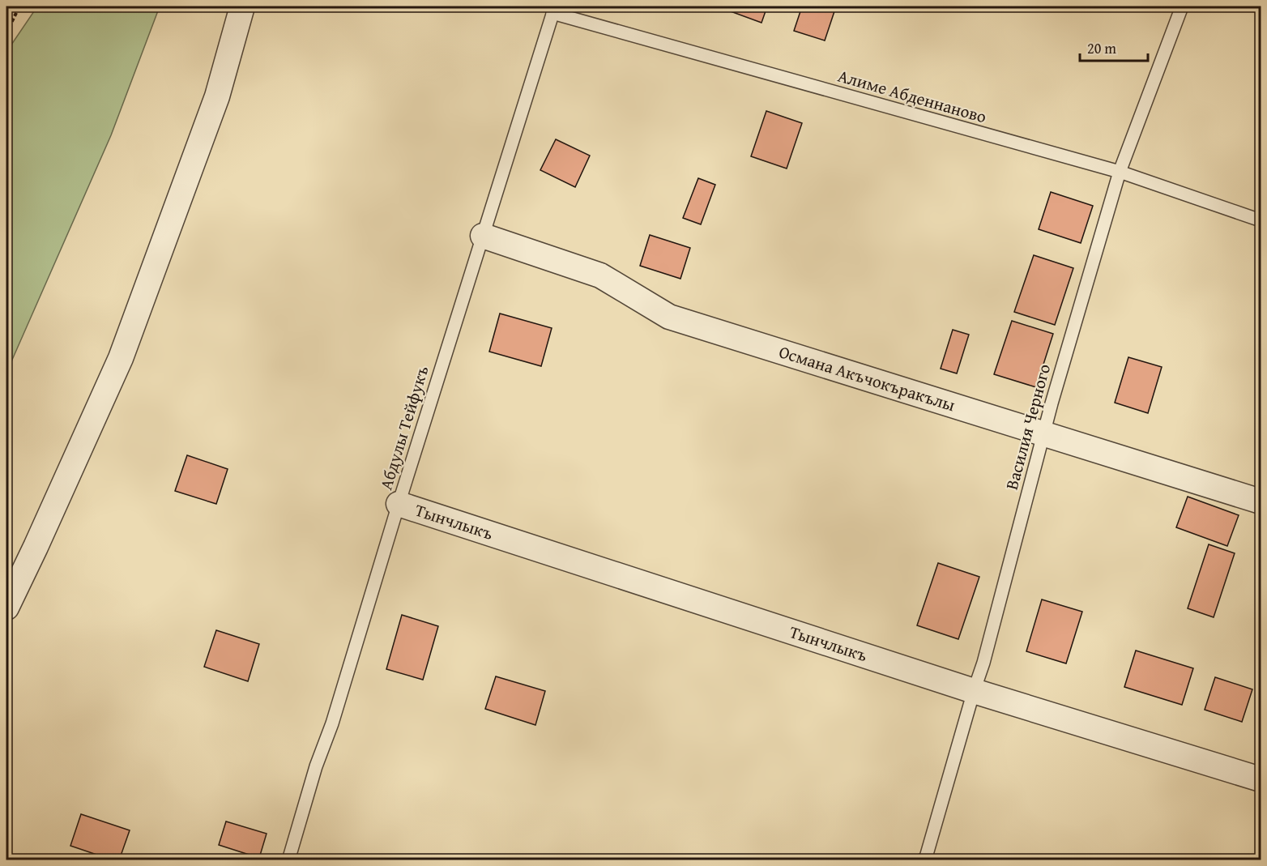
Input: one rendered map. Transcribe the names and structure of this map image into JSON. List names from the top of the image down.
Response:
{
  "streets": {
    "street": ["Османа Акъчокъракълы", "Тынчлыкъ"],
    "lane": ["Алиме Абденнаново", "Василия Черного", "Абдулы Тейфукъ"]
  },
  "crossings": [
    ["Алиме Абденнаново", "Василия Черного"],
    ["Алиме Абденнаново", "Абдулы Тейфукъ"],
    ["Османа Акъчокъракълы", "Василия Черного"],
    ["Османа Акъчокъракълы", "Абдулы Тейфукъ"],
    ["Василия Черного", "Тынчлыкъ"],
    ["Абдулы Тейфукъ", "Тынчлыкъ"]
  ],
  "scale_bar": "20 m"
}
